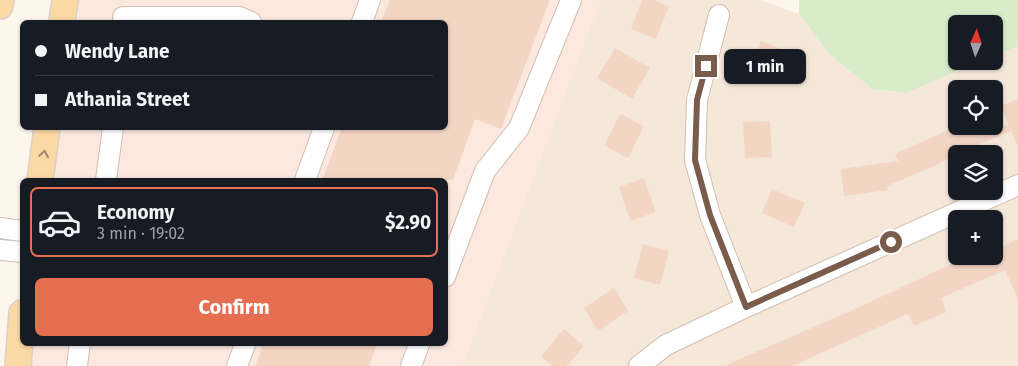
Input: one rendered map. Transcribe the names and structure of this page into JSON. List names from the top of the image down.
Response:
{
  "north": "top",
  "page": {
    "map_buttons": "+",
    "banner": ["Wendy Lane", "Athania Street"],
    "bubble": "1 min",
    "list": [
      {
        "name": "Economy",
        "note": "3 min · 19:02",
        "value": "$2.90"
      }
    ],
    "buttons": "Confirm"
  }
}
